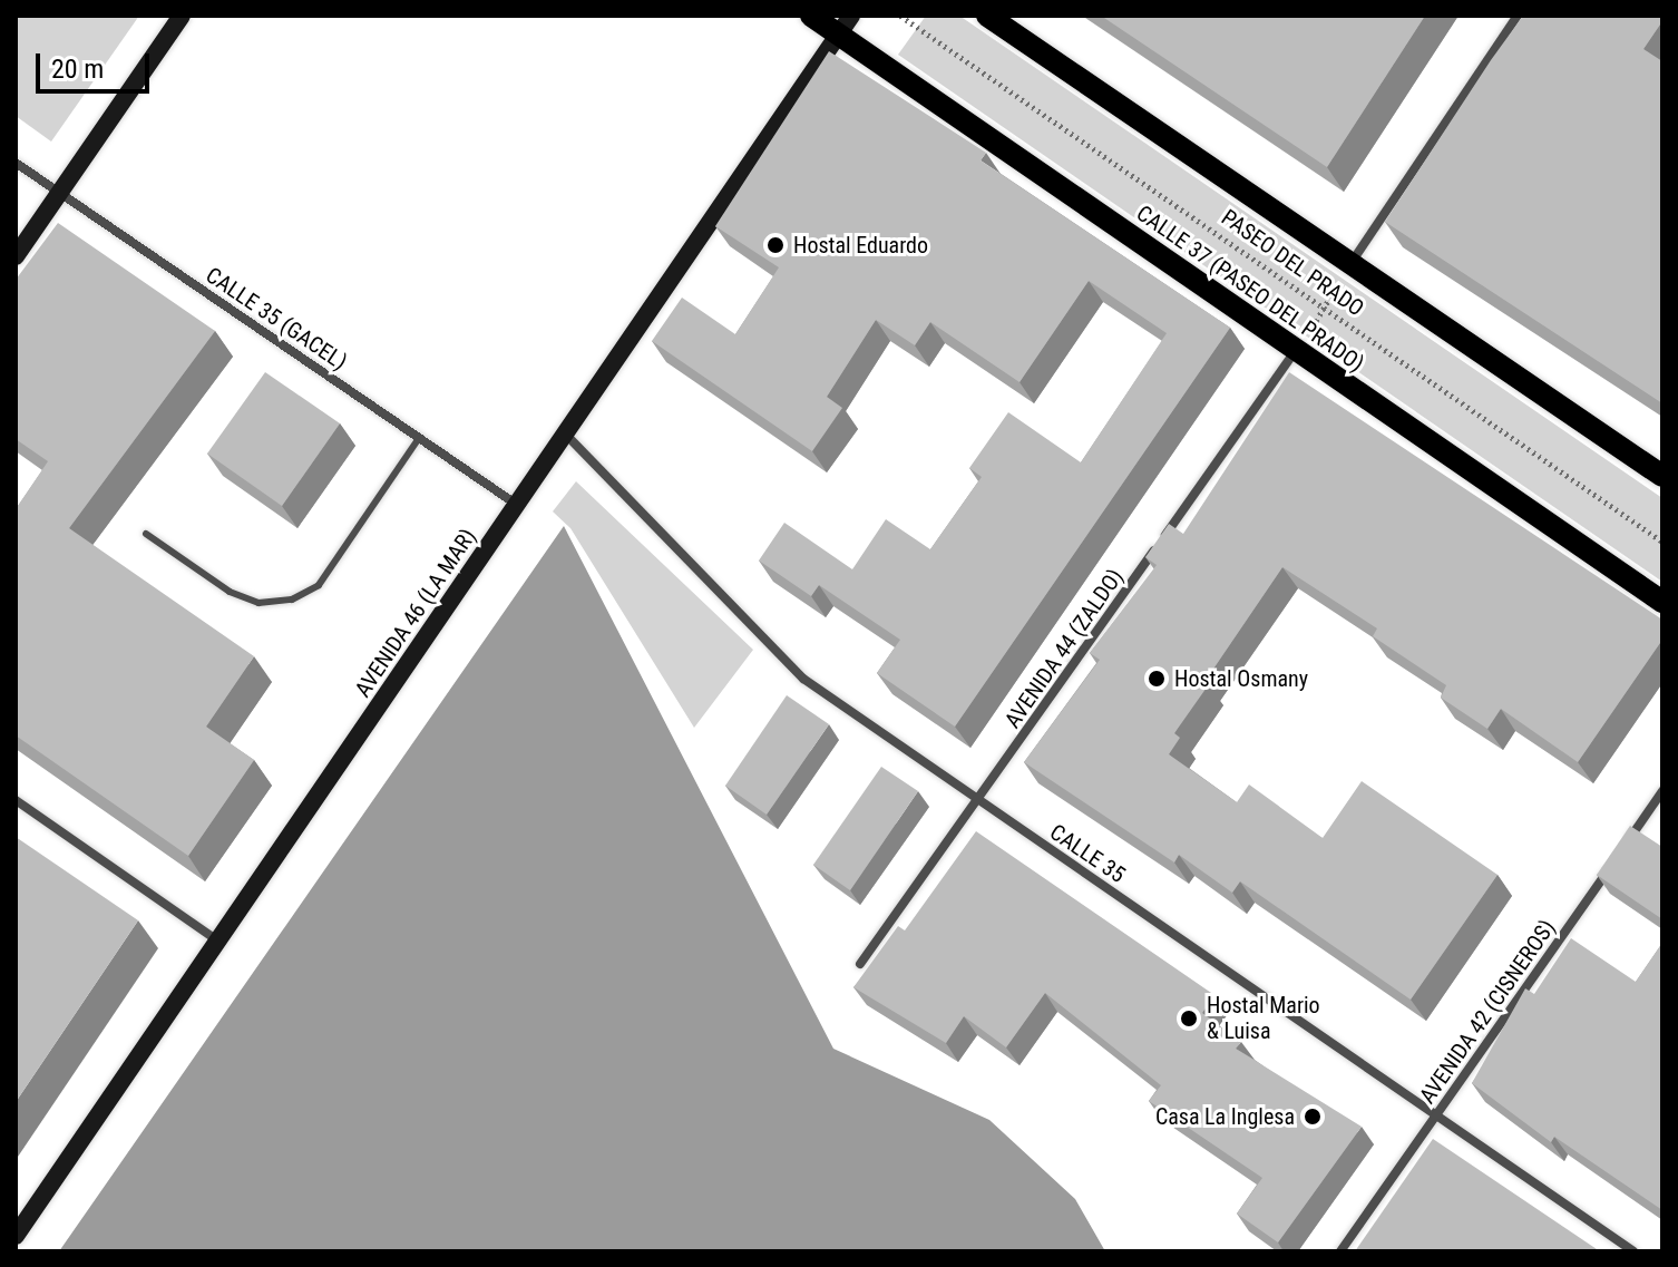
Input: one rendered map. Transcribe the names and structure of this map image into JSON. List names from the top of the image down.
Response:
{
  "streets": {
    "main road": ["CALLE 37 (PASEO DEL PRADO)", "AVENIDA 46 (LA MAR)"],
    "street": [
      "CALLE 35 (GACEL)",
      "AVENIDA 44 (ZALDO)",
      "CALLE 35",
      "AVENIDA 42 (CISNEROS)"
    ],
    "path": ["PASEO DEL PRADO"]
  },
  "crossings": [
    ["CALLE 37 (PASEO DEL PRADO)", "AVENIDA 46 (LA MAR)"],
    ["CALLE 37 (PASEO DEL PRADO)", "AVENIDA 44 (ZALDO)"],
    ["CALLE 35 (GACEL)", "AVENIDA 46 (LA MAR)"],
    ["AVENIDA 46 (LA MAR)", "CALLE 35"],
    ["AVENIDA 44 (ZALDO)", "CALLE 35"],
    ["CALLE 35", "AVENIDA 42 (CISNEROS)"]
  ],
  "places": [
    "Hostal Eduardo",
    "Hostal Osmany",
    "Hostal Mario & Luisa",
    "Casa La Inglesa"
  ],
  "scale_bar": "20 m"
}
